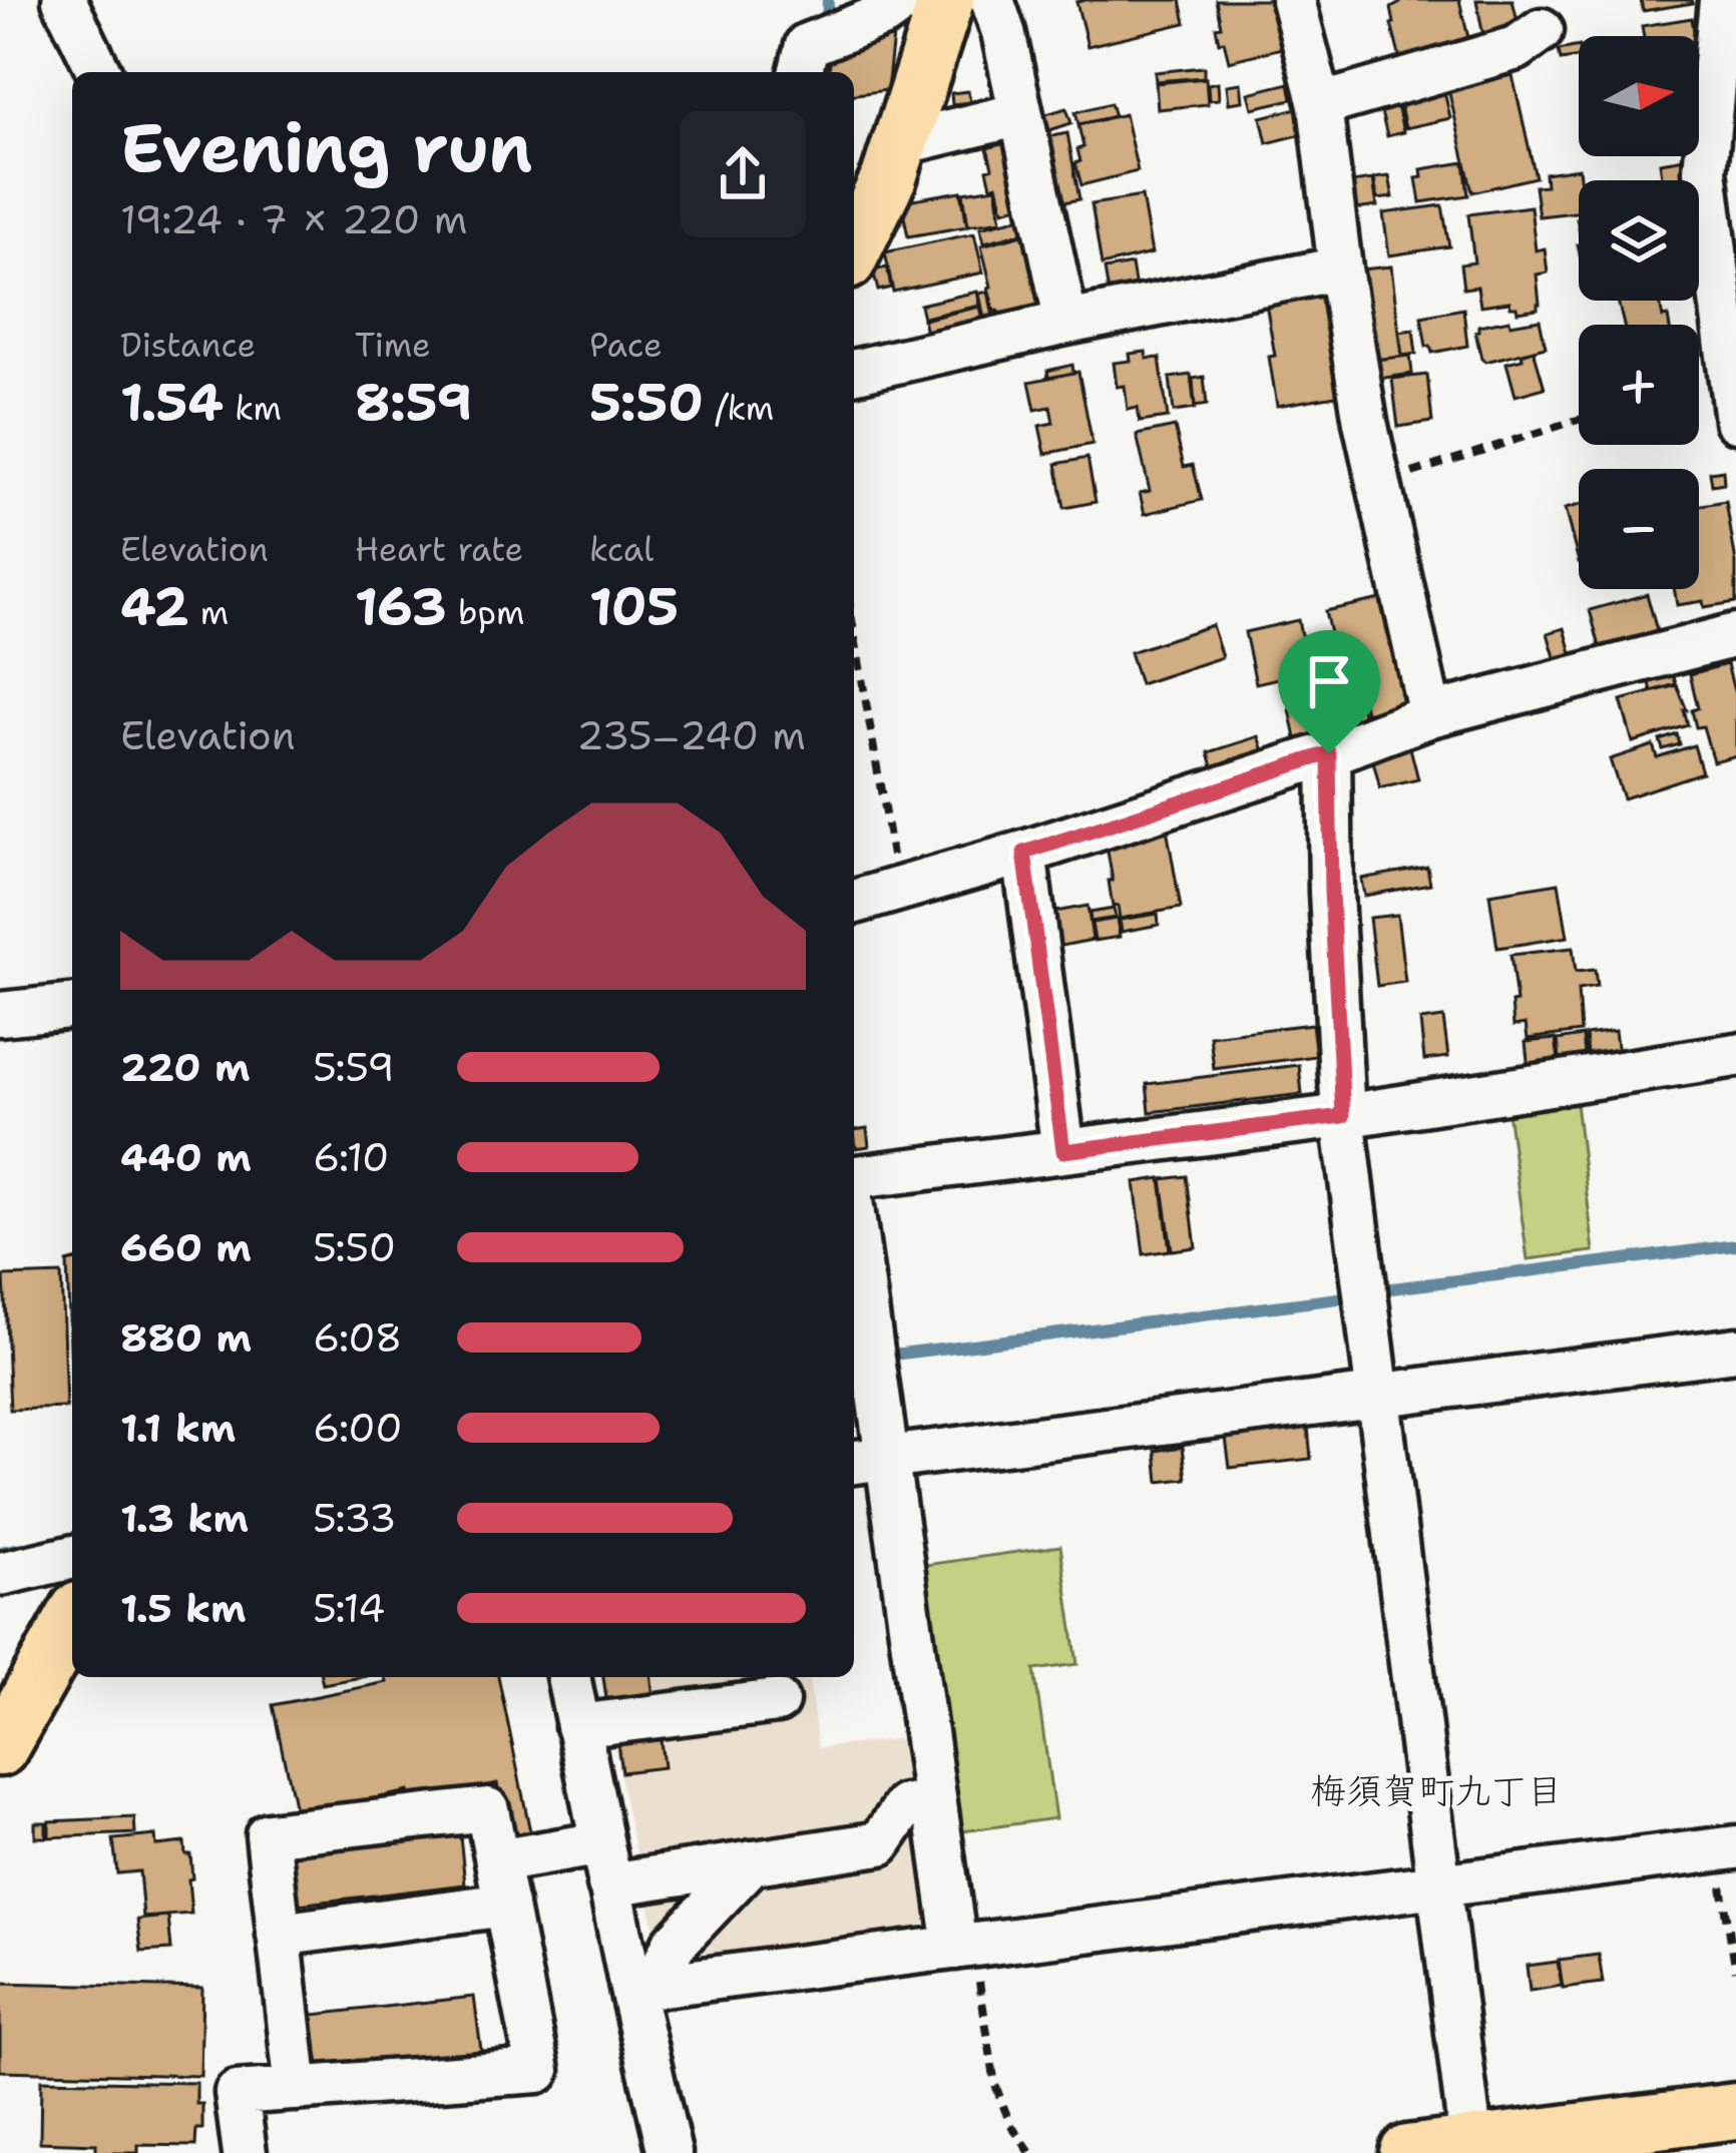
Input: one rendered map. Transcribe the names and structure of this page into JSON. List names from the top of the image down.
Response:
{
  "districts": ["梅須賀町九丁目"],
  "north": "right",
  "page": {
    "map_buttons": ["+", "−"],
    "heading": ["Evening run", "19:24 · 7 × 220 m"],
    "stats": [
      ["Distance", "1.54 km"],
      ["Time", "8:59"],
      ["Pace", "5:50 /km"],
      ["Elevation", "42 m"],
      ["Heart rate", "163 bpm"],
      ["kcal", "105"]
    ],
    "chart": ["Elevation", "235–240 m"],
    "list": [
      {
        "name": "220 m",
        "note": "5:59"
      },
      {
        "name": "440 m",
        "note": "6:10"
      },
      {
        "name": "660 m",
        "note": "5:50"
      },
      {
        "name": "880 m",
        "note": "6:08"
      },
      {
        "name": "1.1 km",
        "note": "6:00"
      },
      {
        "name": "1.3 km",
        "note": "5:33"
      },
      {
        "name": "1.5 km",
        "note": "5:14"
      }
    ]
  }
}
